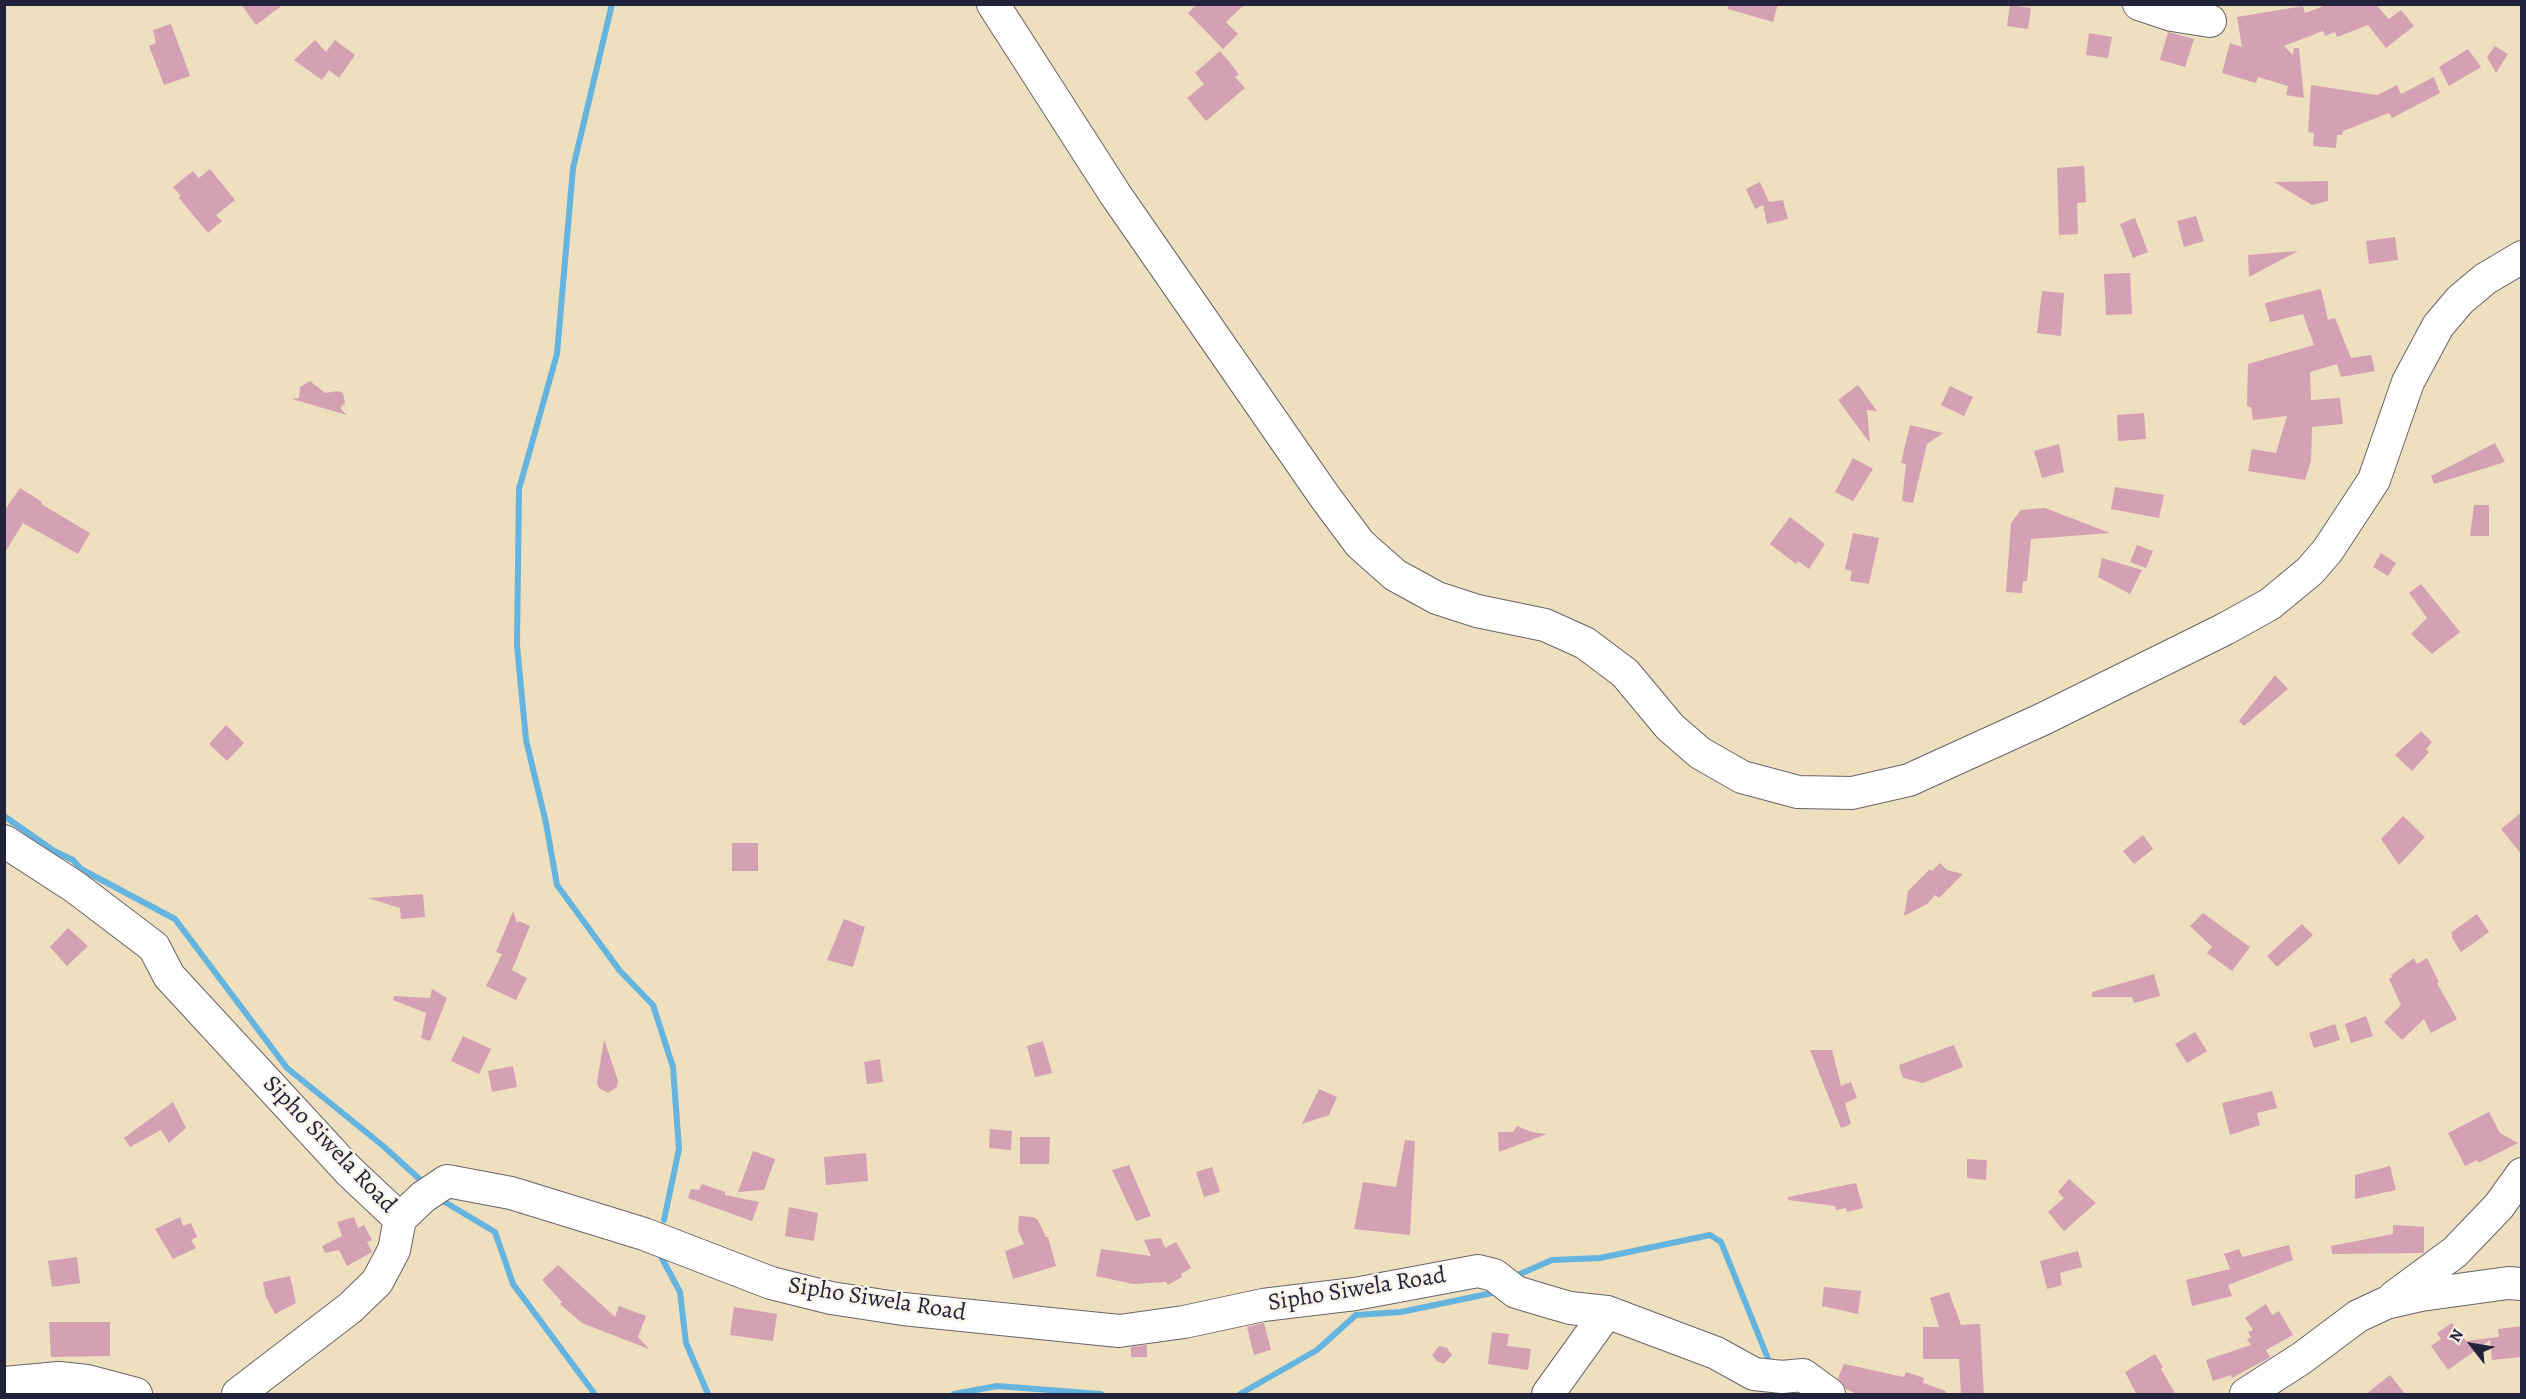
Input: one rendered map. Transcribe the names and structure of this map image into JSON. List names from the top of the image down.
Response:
{
  "streets": {
    "street": ["Sipho Siwela Road"]
  },
  "north": "top left"
}
